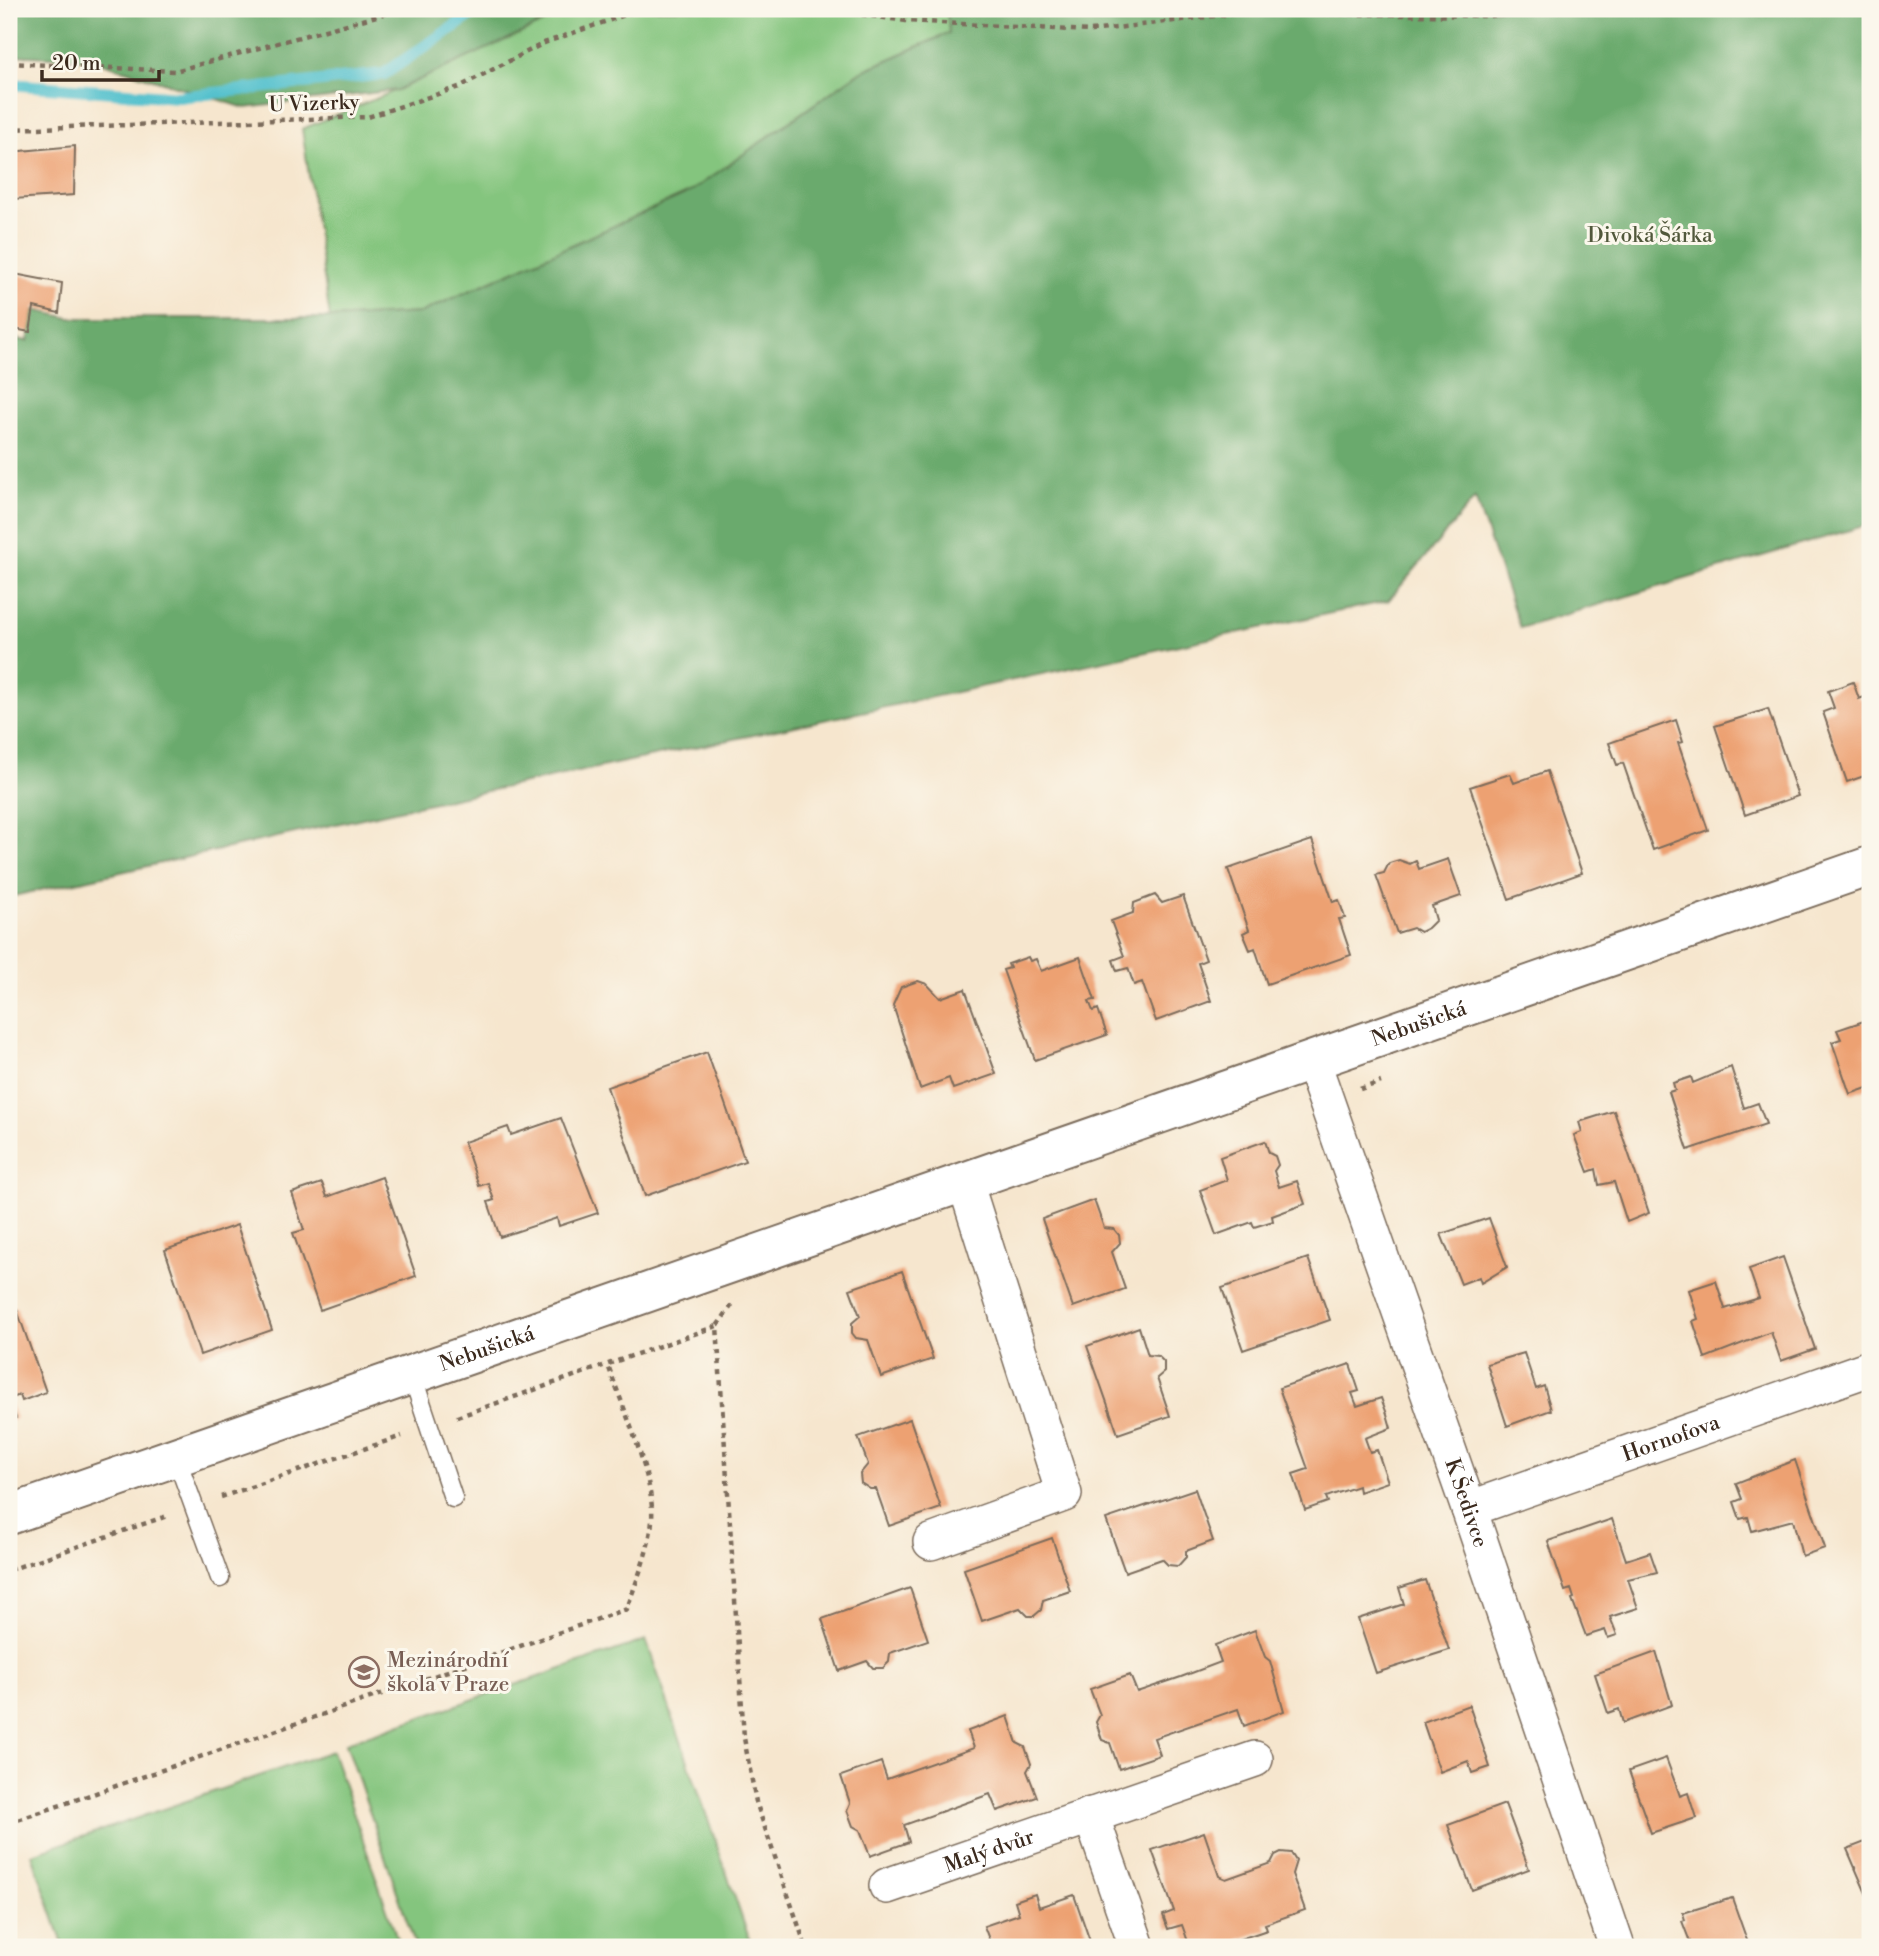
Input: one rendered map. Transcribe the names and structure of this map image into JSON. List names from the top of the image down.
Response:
{
  "streets": {
    "street": [
      "Nebušická",
      "Hornofova",
      "K Šedivce",
      "Malý dvůr"
    ],
    "path": ["U Vizerky"]
  },
  "crossings": [
    ["Nebušická", "K Šedivce"],
    ["Hornofova", "K Šedivce"]
  ],
  "parks": ["Divoká Šárka"],
  "places": {
    "school or university": ["Mezinárodní škola v Praze"]
  },
  "scale_bar": "20 m"
}
